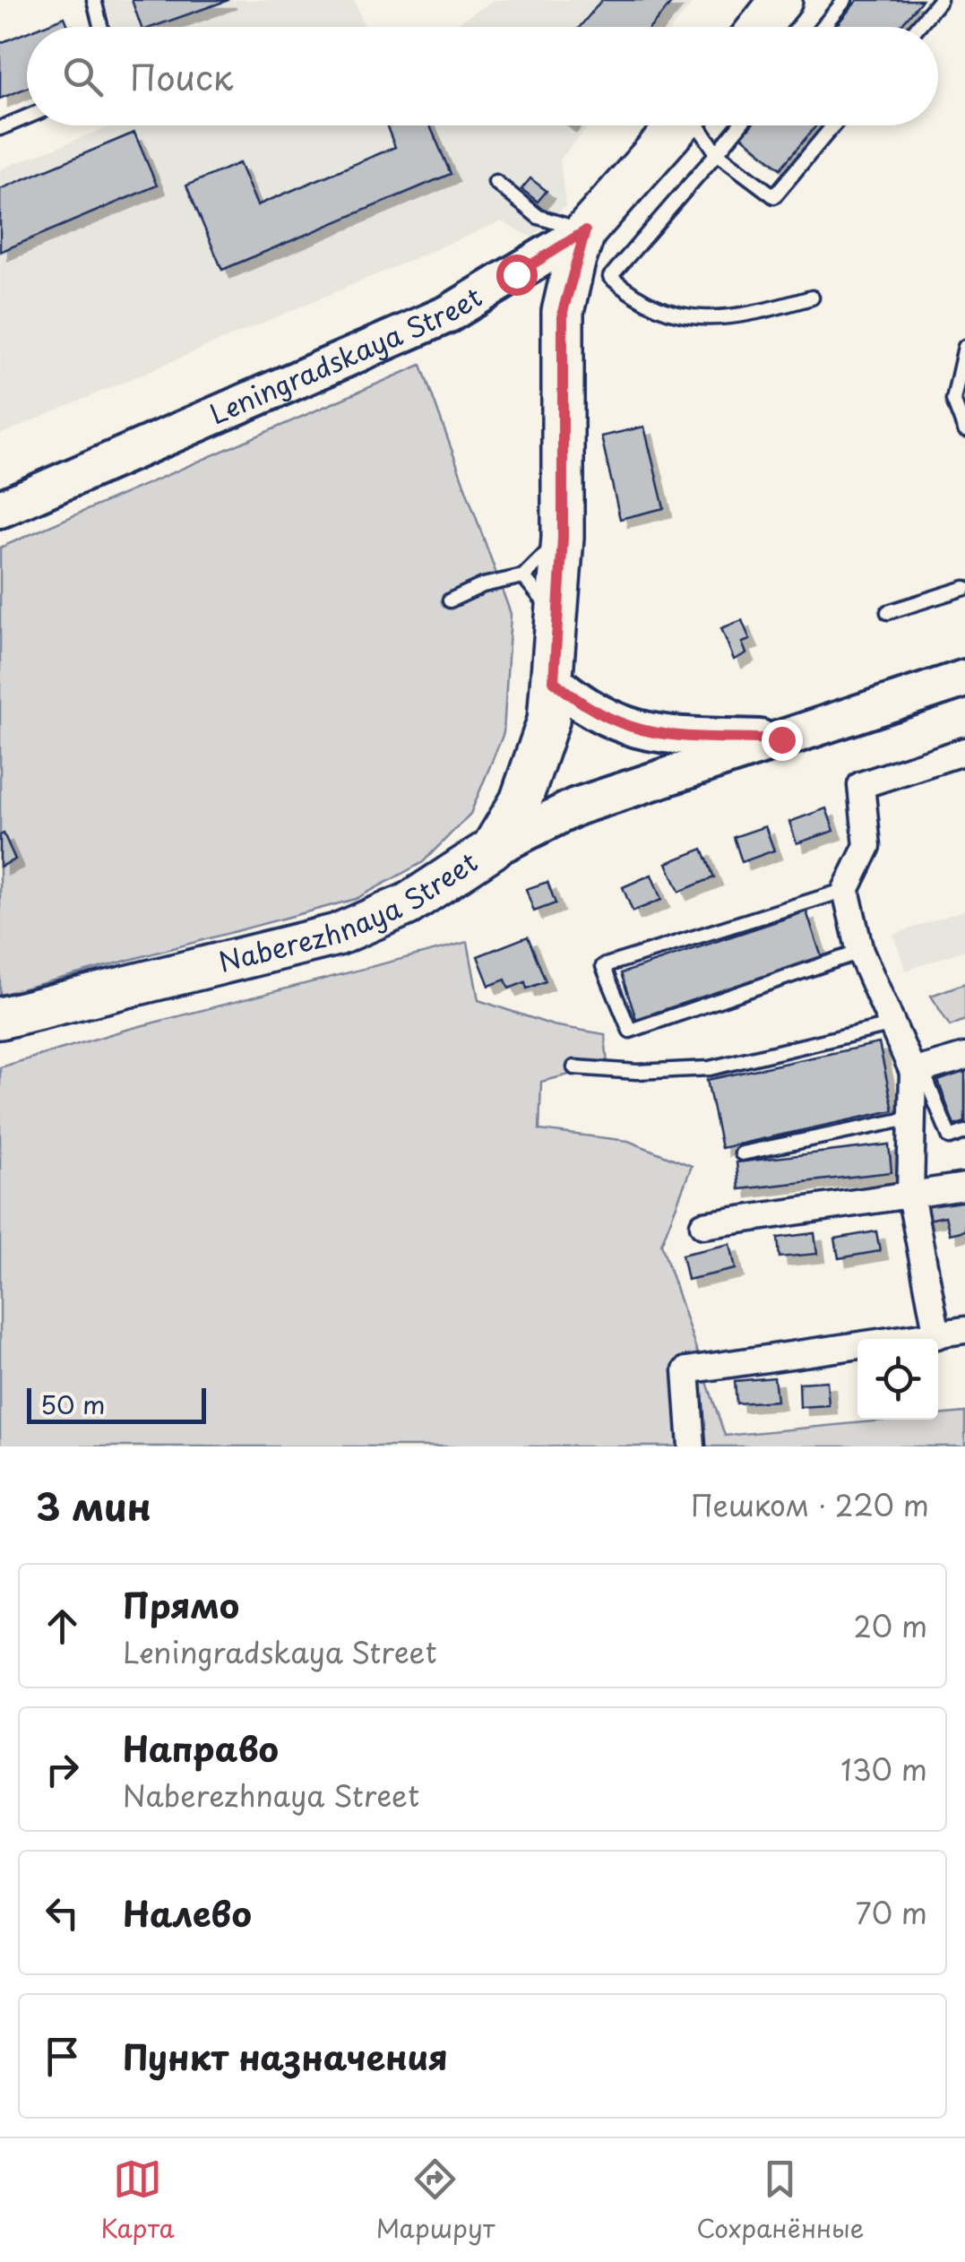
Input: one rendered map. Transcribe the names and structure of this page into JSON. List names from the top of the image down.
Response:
{
  "streets": {
    "main road": ["Leningradskaya Street", "Naberezhnaya Street"]
  },
  "crossings": [
    ["Leningradskaya Street", "Naberezhnaya Street"]
  ],
  "scale_bar": "50 m",
  "page": {
    "search": "Поиск",
    "scale": "50 m",
    "heading": ["3 мин", "Пешком · 220 m"],
    "list": [
      ["Прямо", "Leningradskaya Street", "20 m"],
      ["Направо", "Naberezhnaya Street", "130 m"],
      ["Налево", "70 m"],
      "Пункт назначения"
    ],
    "nav": ["Карта", "Маршрут", "Сохранённые"]
  }
}
